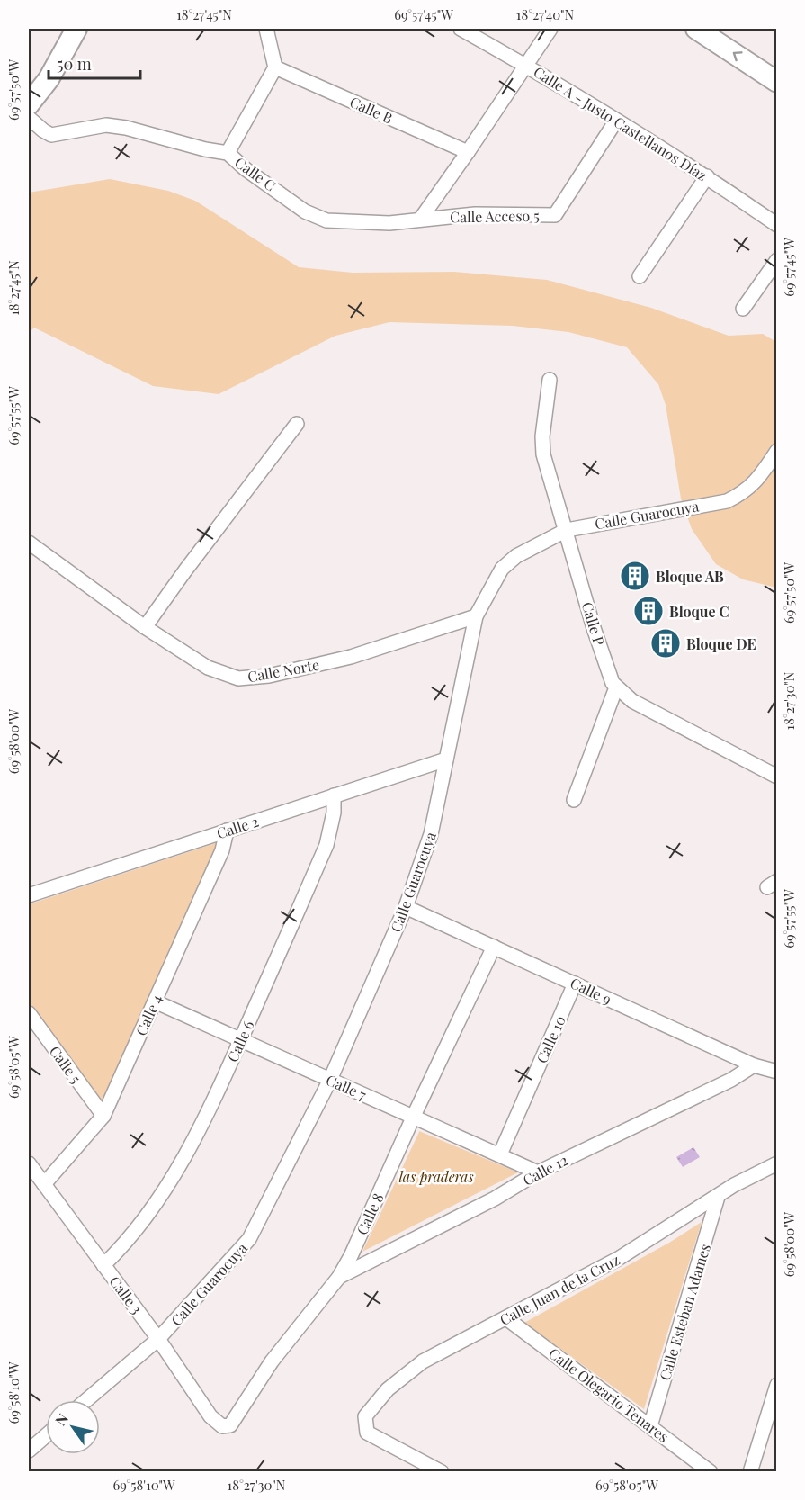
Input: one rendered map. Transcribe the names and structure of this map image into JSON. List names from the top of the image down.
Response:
{
  "streets": {
    "street": [
      "Calle B",
      "Calle A - Justo Castellanos Díaz",
      "Calle C",
      "Calle Acceso 5",
      "Calle Guarocuya",
      "Calle P",
      "Calle Norte",
      "Calle 2",
      "Calle 9",
      "Calle 4",
      "Calle 10",
      "Calle 6",
      "Calle 5",
      "Calle 7",
      "Calle 12",
      "Calle 8",
      "Calle Juan de la Cruz",
      "Calle 3",
      "Calle Esteban Adames",
      "Calle Olegario Tenares"
    ]
  },
  "crossings": [
    ["Calle A - Justo Castellanos Díaz", "Calle Acceso 5"],
    ["Calle C", "Calle Acceso 5"],
    ["Calle Guarocuya", "Calle P"],
    ["Calle Guarocuya", "Calle Norte"],
    ["Calle Guarocuya", "Calle 2"],
    ["Calle Guarocuya", "Calle 9"],
    ["Calle Guarocuya", "Calle 7"],
    ["Calle Guarocuya", "Calle 3"],
    ["Calle 2", "Calle 4"],
    ["Calle 2", "Calle 6"],
    ["Calle 9", "Calle 10"],
    ["Calle 9", "Calle 12"],
    ["Calle 9", "Calle 8"],
    ["Calle 4", "Calle 5"],
    ["Calle 4", "Calle 7"],
    ["Calle 4", "Calle 3"],
    ["Calle 10", "Calle 7"],
    ["Calle 6", "Calle 7"],
    ["Calle 6", "Calle 3"],
    ["Calle 7", "Calle 12"],
    ["Calle 7", "Calle 8"],
    ["Calle 12", "Calle 8"],
    ["Calle 8", "Calle 3"],
    ["Calle Juan de la Cruz", "Calle Esteban Adames"],
    ["Calle Juan de la Cruz", "Calle Olegario Tenares"],
    ["Calle Esteban Adames", "Calle Olegario Tenares"]
  ],
  "parks": ["las praderas"],
  "places": {
    "building": ["Bloque AB", "Bloque C", "Bloque DE"]
  },
  "scale_bar": "50 m",
  "north": "top left",
  "coordinates": [
    "18°27'45\"N",
    "69°57'45\"W",
    "18°27'40\"N",
    "69°57'50\"W",
    "69°57'55\"W",
    "18°27'30\"N",
    "69°58'00\"W",
    "69°58'05\"W",
    "69°58'10\"W"
  ]
}
